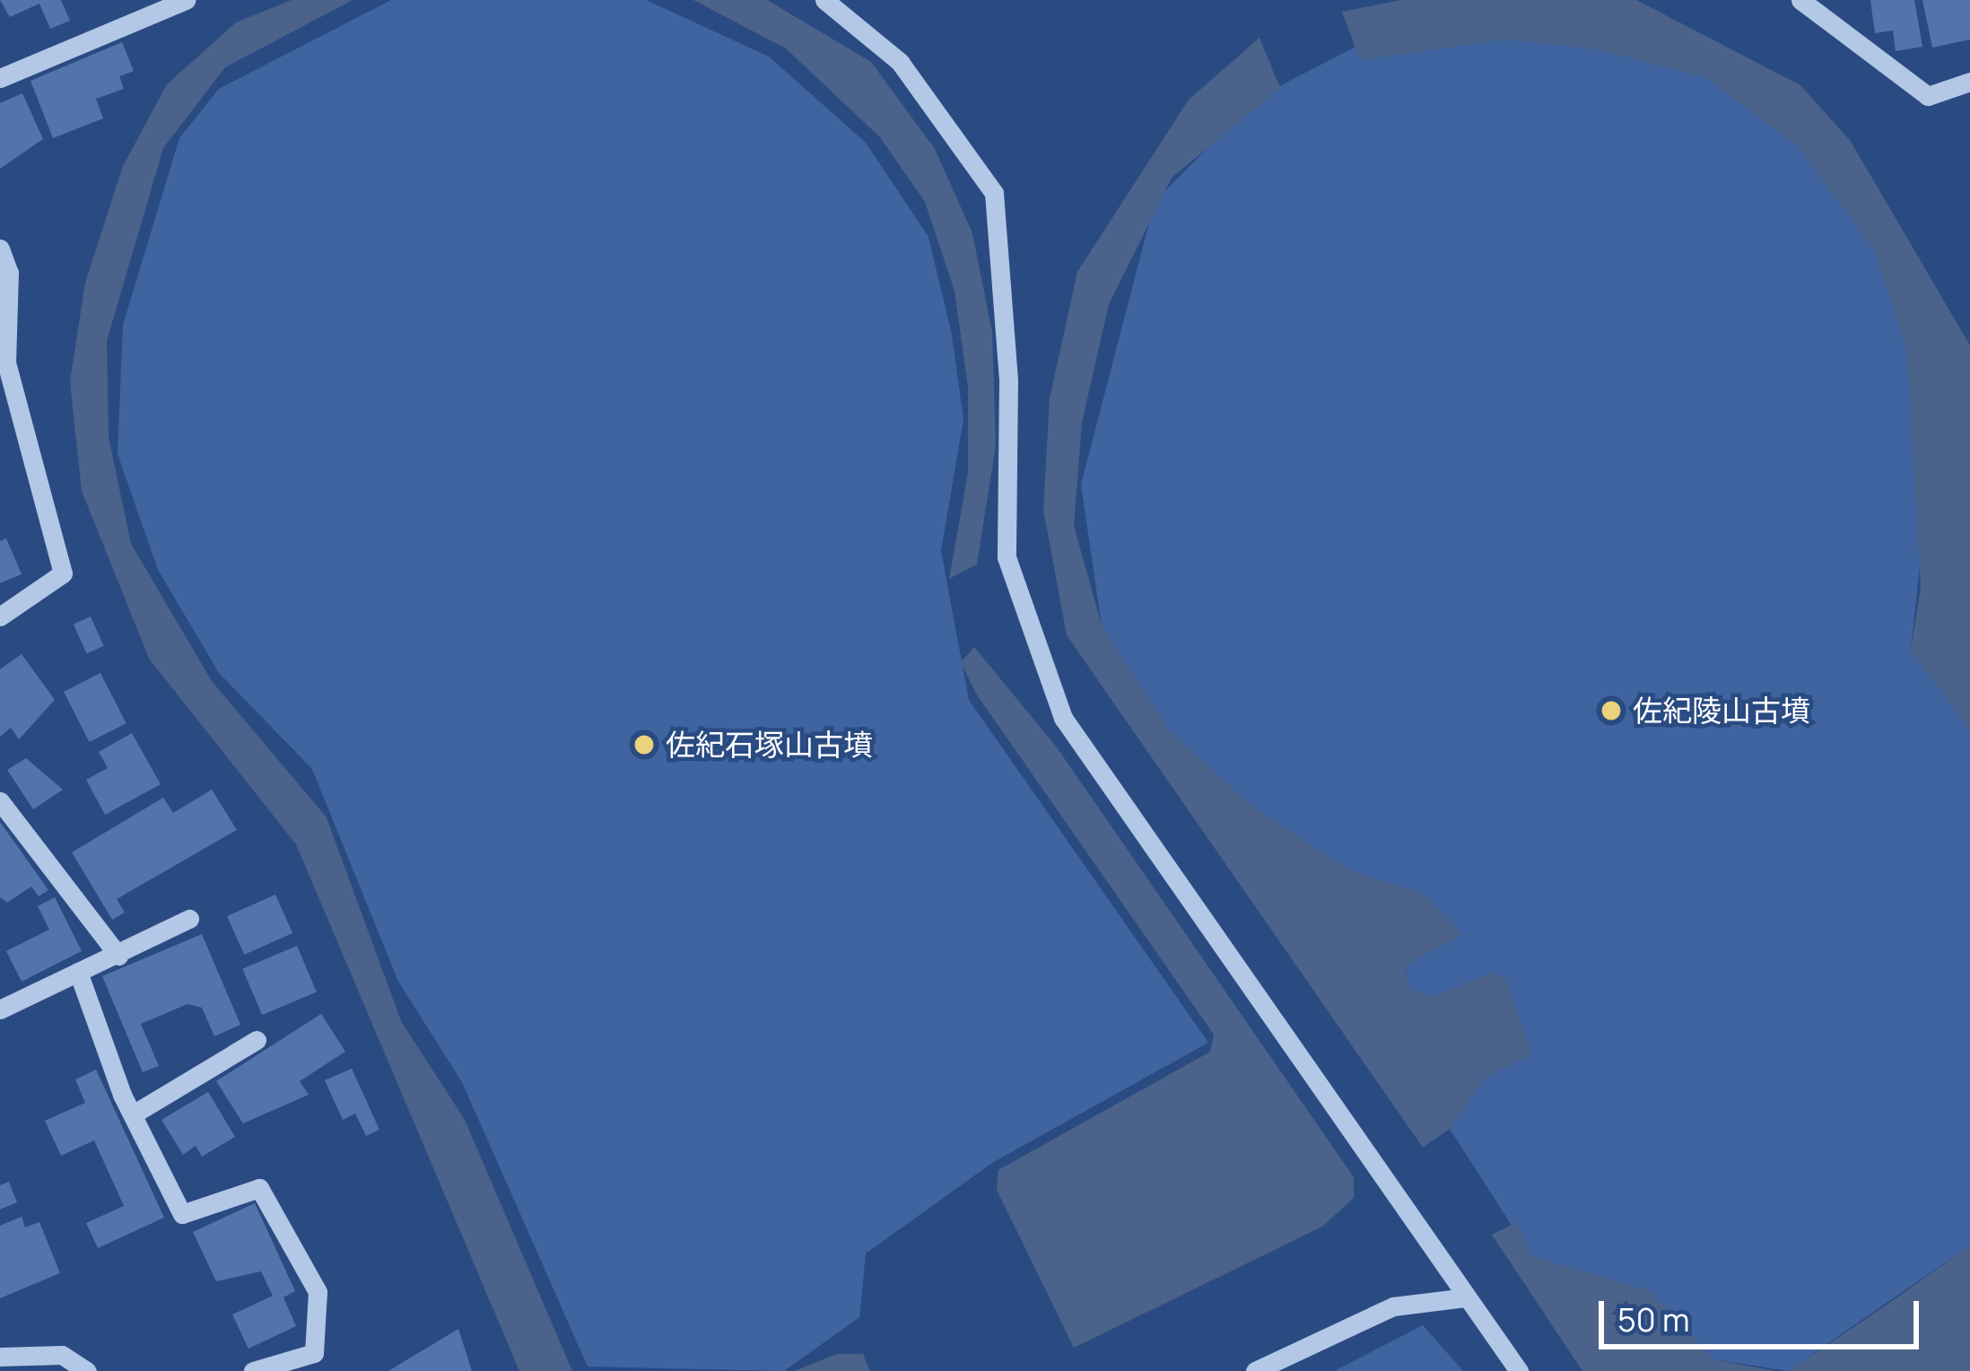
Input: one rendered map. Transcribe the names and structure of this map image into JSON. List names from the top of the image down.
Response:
{
  "places": ["佐紀陵山古墳", "佐紀石塚山古墳"],
  "scale_bar": "50 m"
}
